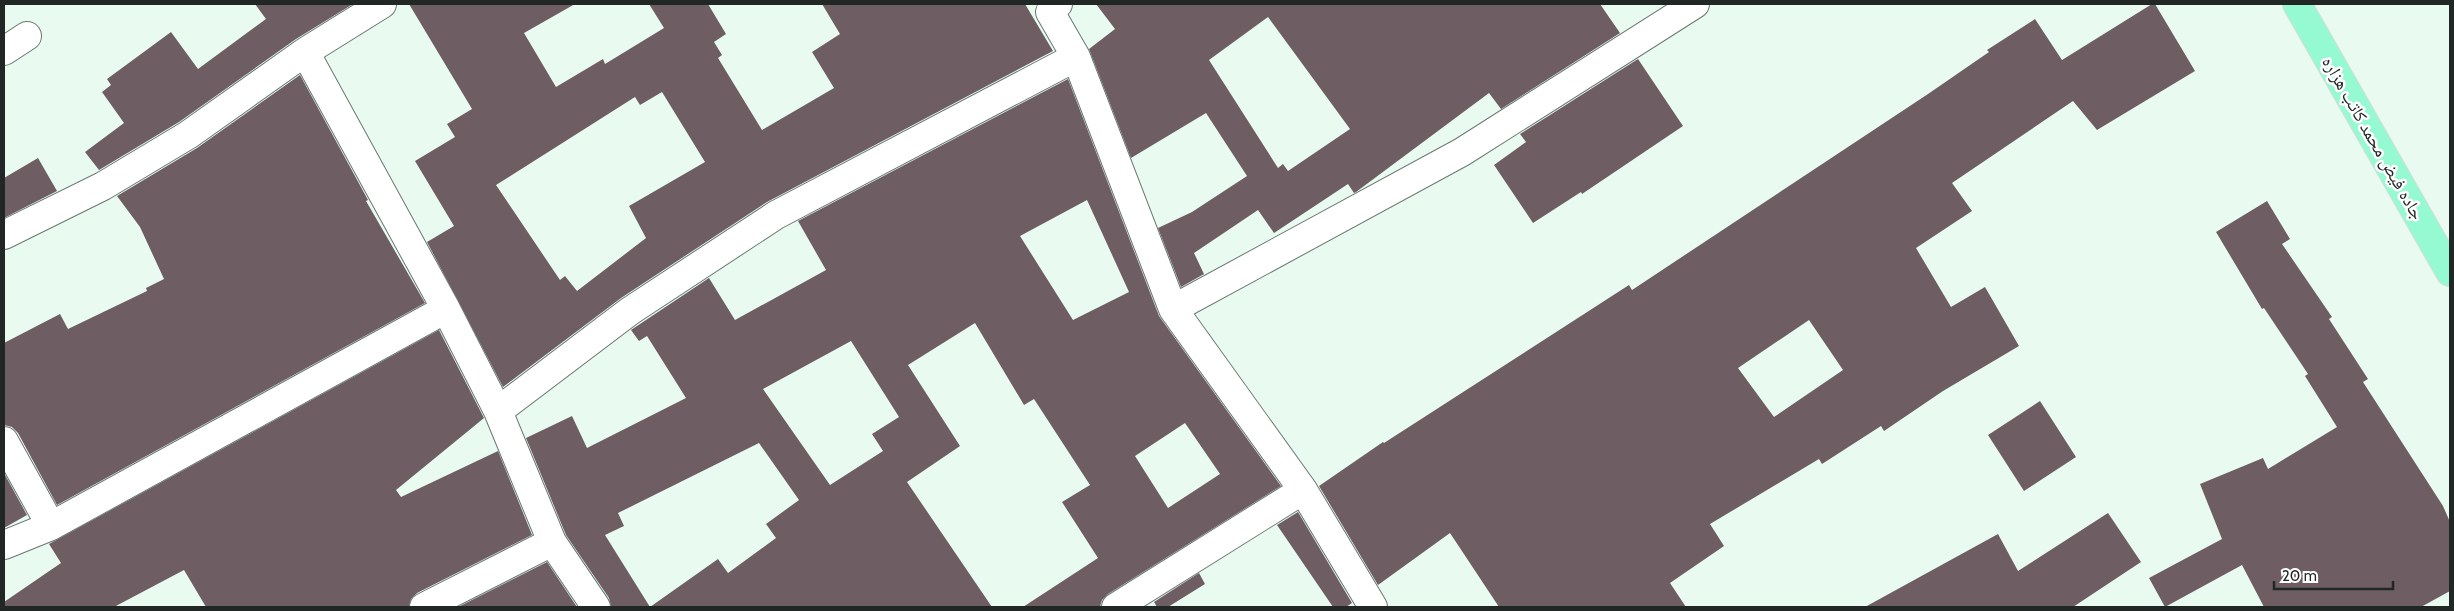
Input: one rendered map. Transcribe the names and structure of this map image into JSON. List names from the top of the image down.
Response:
{
  "streets": {
    "main road": ["جاده فیض محمد کاتب هزاره"]
  },
  "scale_bar": "20 m"
}
